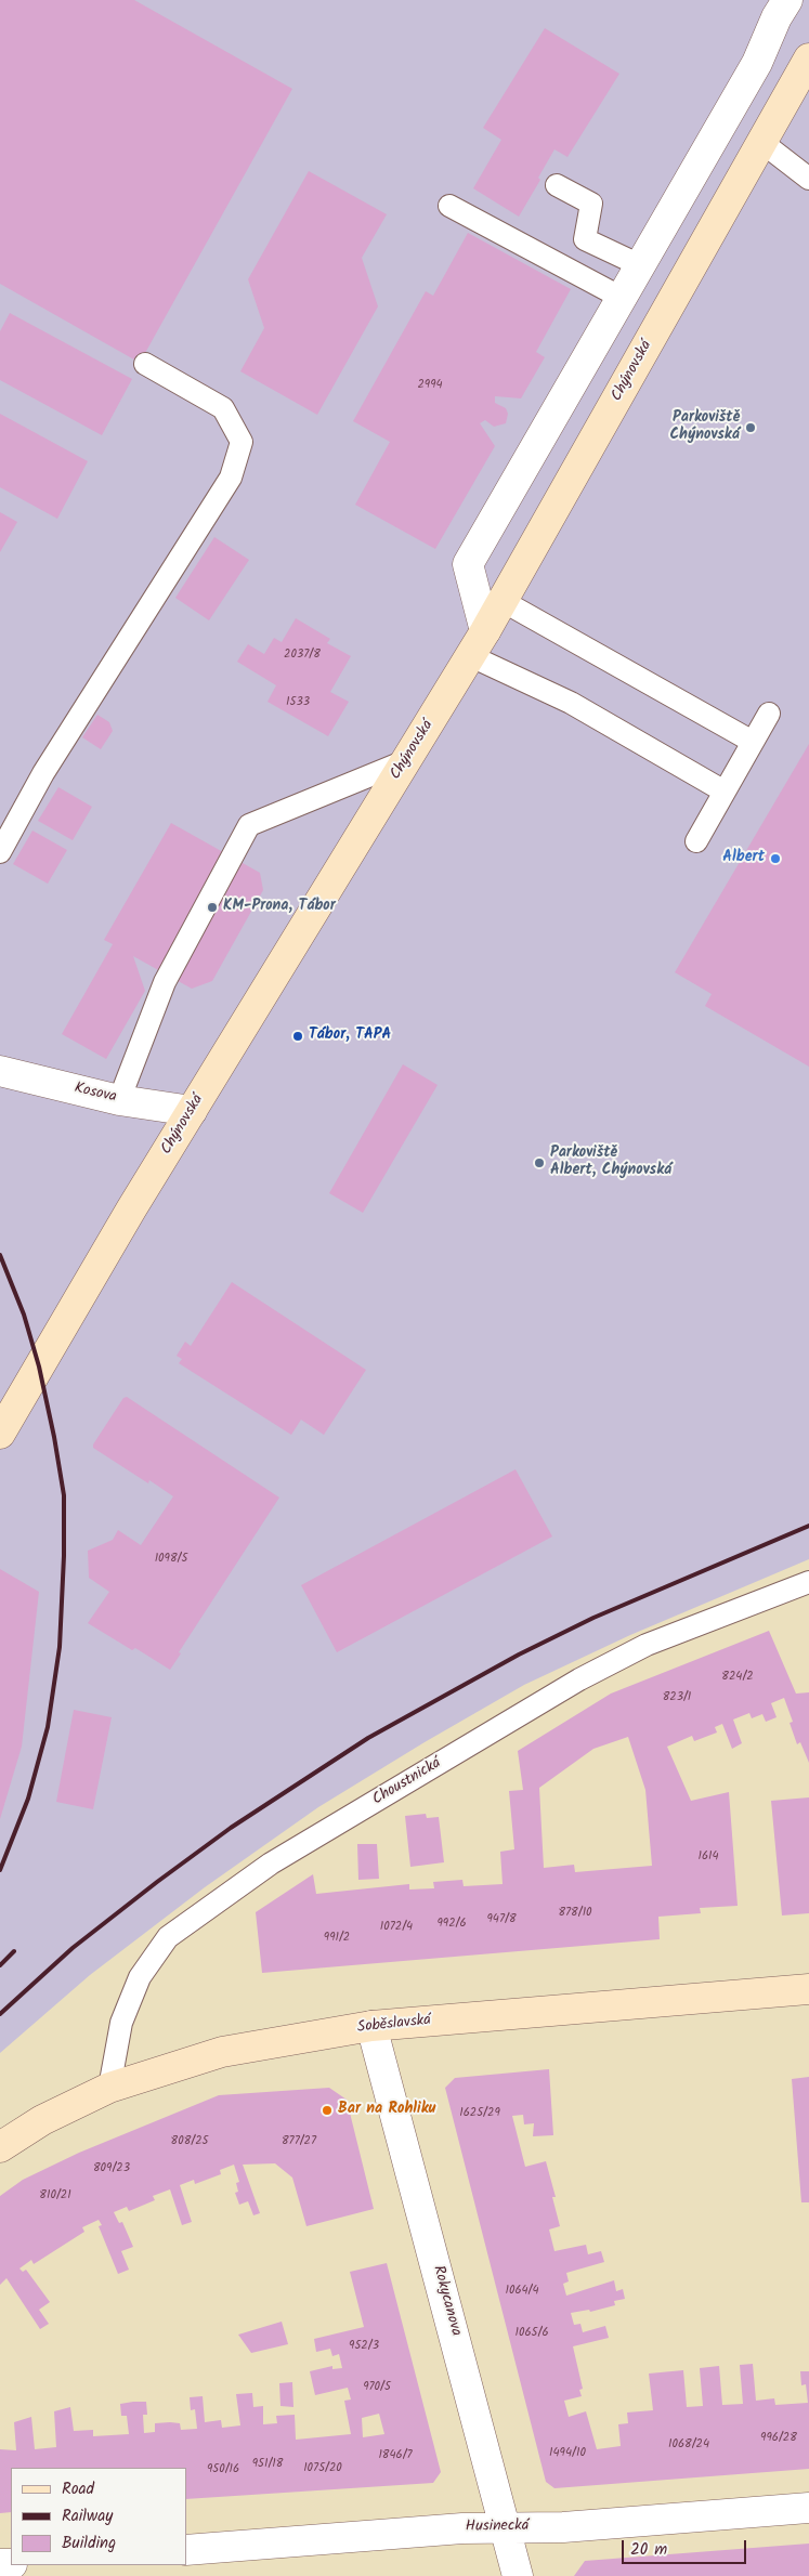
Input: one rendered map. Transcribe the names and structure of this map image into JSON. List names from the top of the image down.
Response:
{
  "streets": {
    "main road": ["Chýnovská", "Soběslavská"],
    "street": ["Kosova", "Rokycanova", "Husinecká"],
    "lane": ["Choustnická"]
  },
  "crossings": [
    ["Chýnovská", "Kosova"],
    ["Choustnická", "Soběslavská"],
    ["Soběslavská", "Rokycanova"],
    ["Rokycanova", "Husinecká"]
  ],
  "places": [
    "Parkoviště Chýnovská",
    "Albert",
    "KM-Prona, Tábor",
    "Tábor, TAPA",
    "Parkoviště Albert, Chýnovská",
    "Bar na Rohliku"
  ],
  "house_numbers": [
    "2994",
    "2037/8",
    "1533",
    "1098/5",
    "824/2",
    "823/1",
    "1614",
    "878/10",
    "947/8",
    "992/6",
    "1072/4",
    "991/2",
    "1625/29",
    "808/25",
    "877/27",
    "809/23",
    "810/21",
    "1064/4",
    "1065/6",
    "952/3",
    "970/5",
    "996/28",
    "1068/24",
    "1494/10",
    "1846/7",
    "951/18",
    "1075/20",
    "950/16"
  ],
  "legend": ["Road", "Railway", "Building"],
  "scale_bar": "20 m"
}
